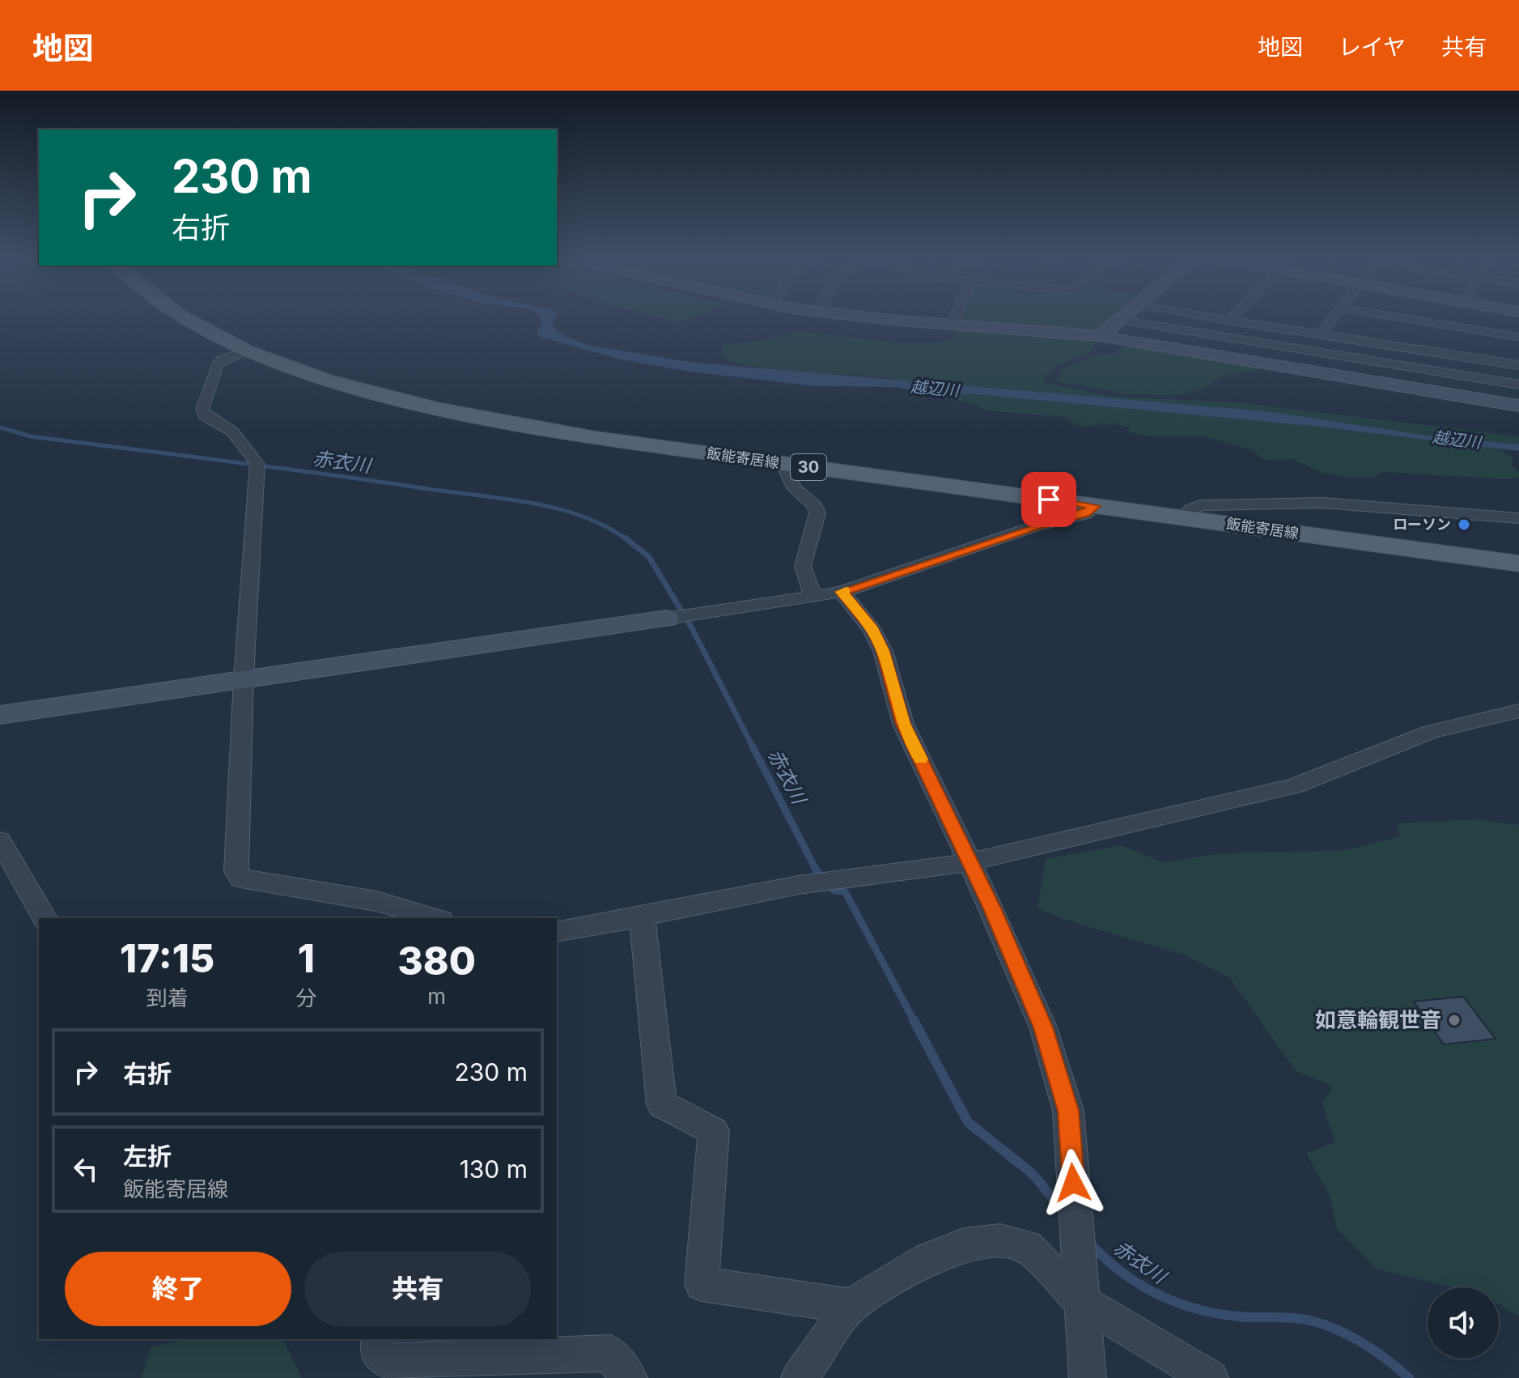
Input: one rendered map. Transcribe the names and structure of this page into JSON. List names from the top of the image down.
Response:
{
  "streets": {
    "main road": ["飯能寄居線", "30"]
  },
  "water": ["越辺川", "赤衣川"],
  "places": ["ローソン", "如意輪観世音"],
  "page": {
    "header": "地図",
    "nav": ["地図", "レイヤ", "共有"],
    "turn": ["230 m", "右折"],
    "eta": [
      "17:15",
      "到着",
      "1",
      "分",
      "380",
      "m"
    ],
    "list": [
      {
        "name": "右折",
        "value": "230 m"
      },
      {
        "name": "左折",
        "note": "飯能寄居線",
        "value": "130 m"
      }
    ],
    "buttons": ["終了", "共有"]
  }
}
